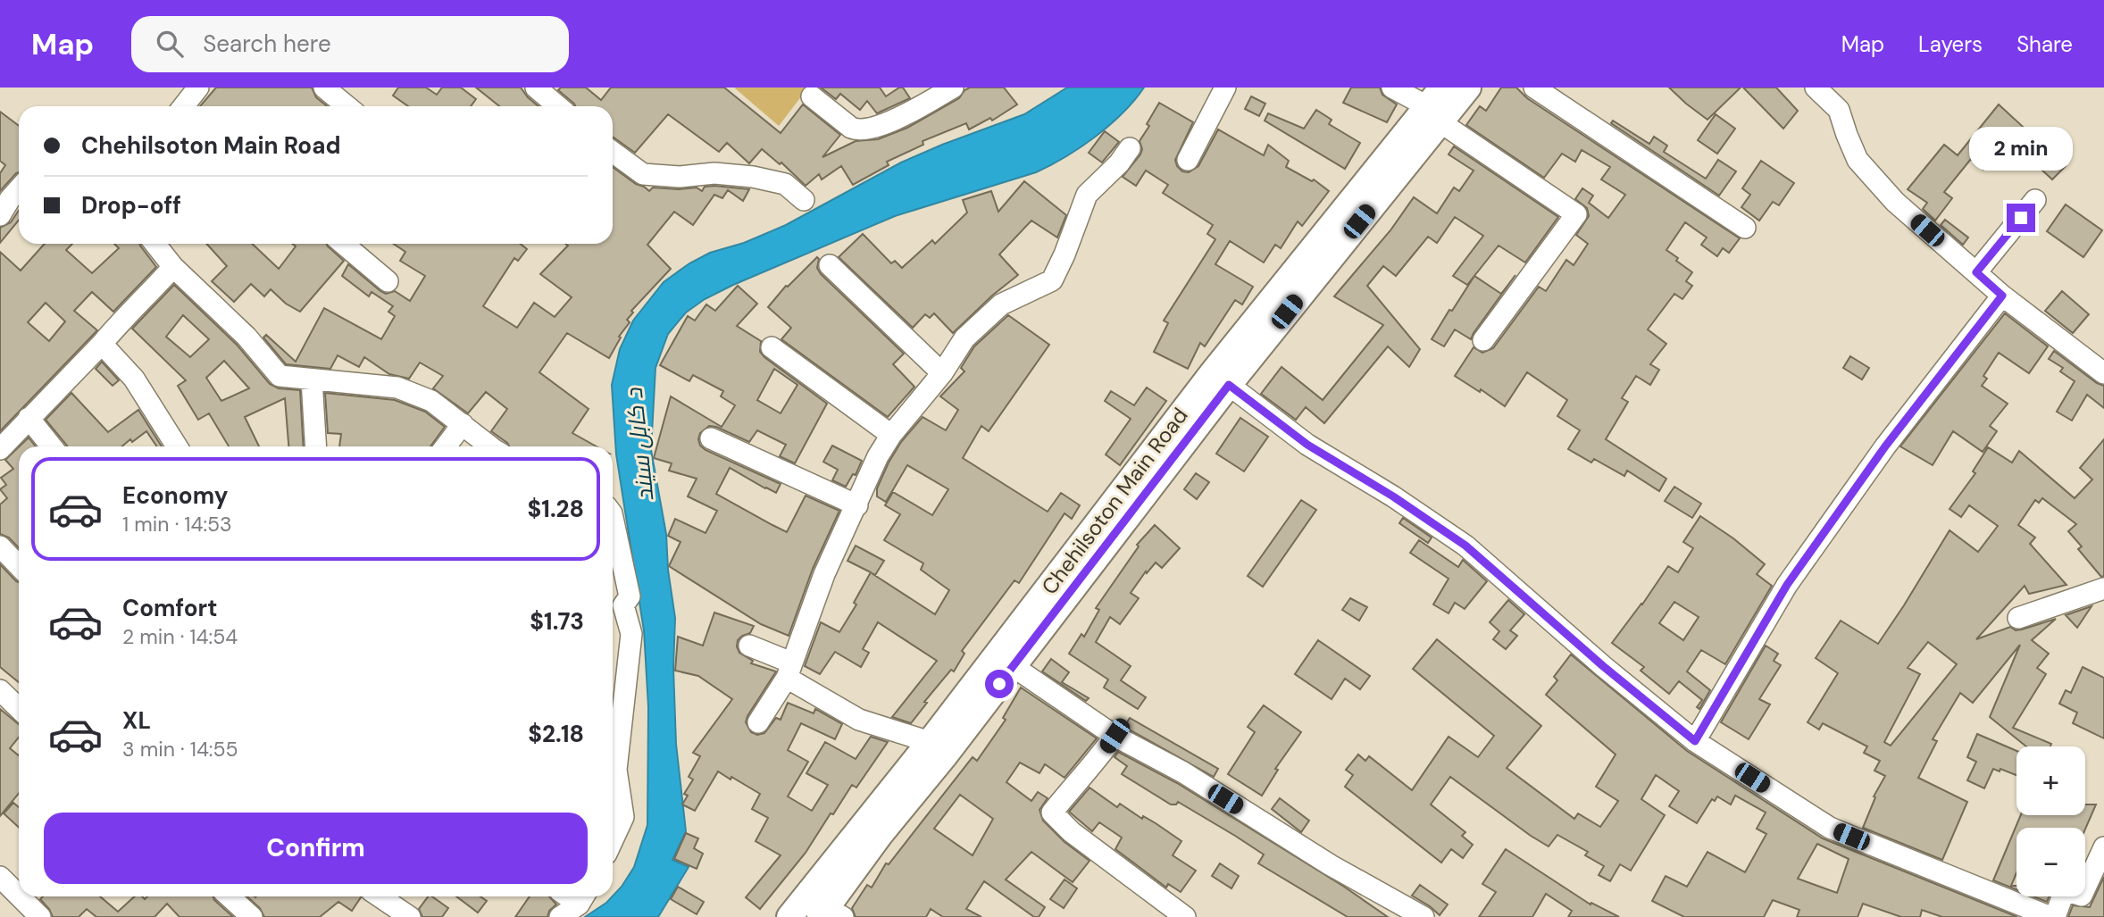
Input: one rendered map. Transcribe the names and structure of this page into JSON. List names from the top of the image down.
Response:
{
  "streets": {
    "main road": ["Chehilsoton Main Road"]
  },
  "water": ["د کابل سيند"],
  "page": {
    "header": "Map",
    "search": "Search here",
    "nav": ["Map", "Layers", "Share"],
    "banner": ["Chehilsoton Main Road", "Drop-off"],
    "bubble": "2 min",
    "list": [
      {
        "name": "Economy",
        "note": "1 min · 14:53",
        "value": "$1.28"
      },
      {
        "name": "Comfort",
        "note": "2 min · 14:54",
        "value": "$1.73"
      },
      {
        "name": "XL",
        "note": "3 min · 14:55",
        "value": "$2.18"
      }
    ],
    "map_buttons": ["+", "−"],
    "buttons": "Confirm"
  }
}
